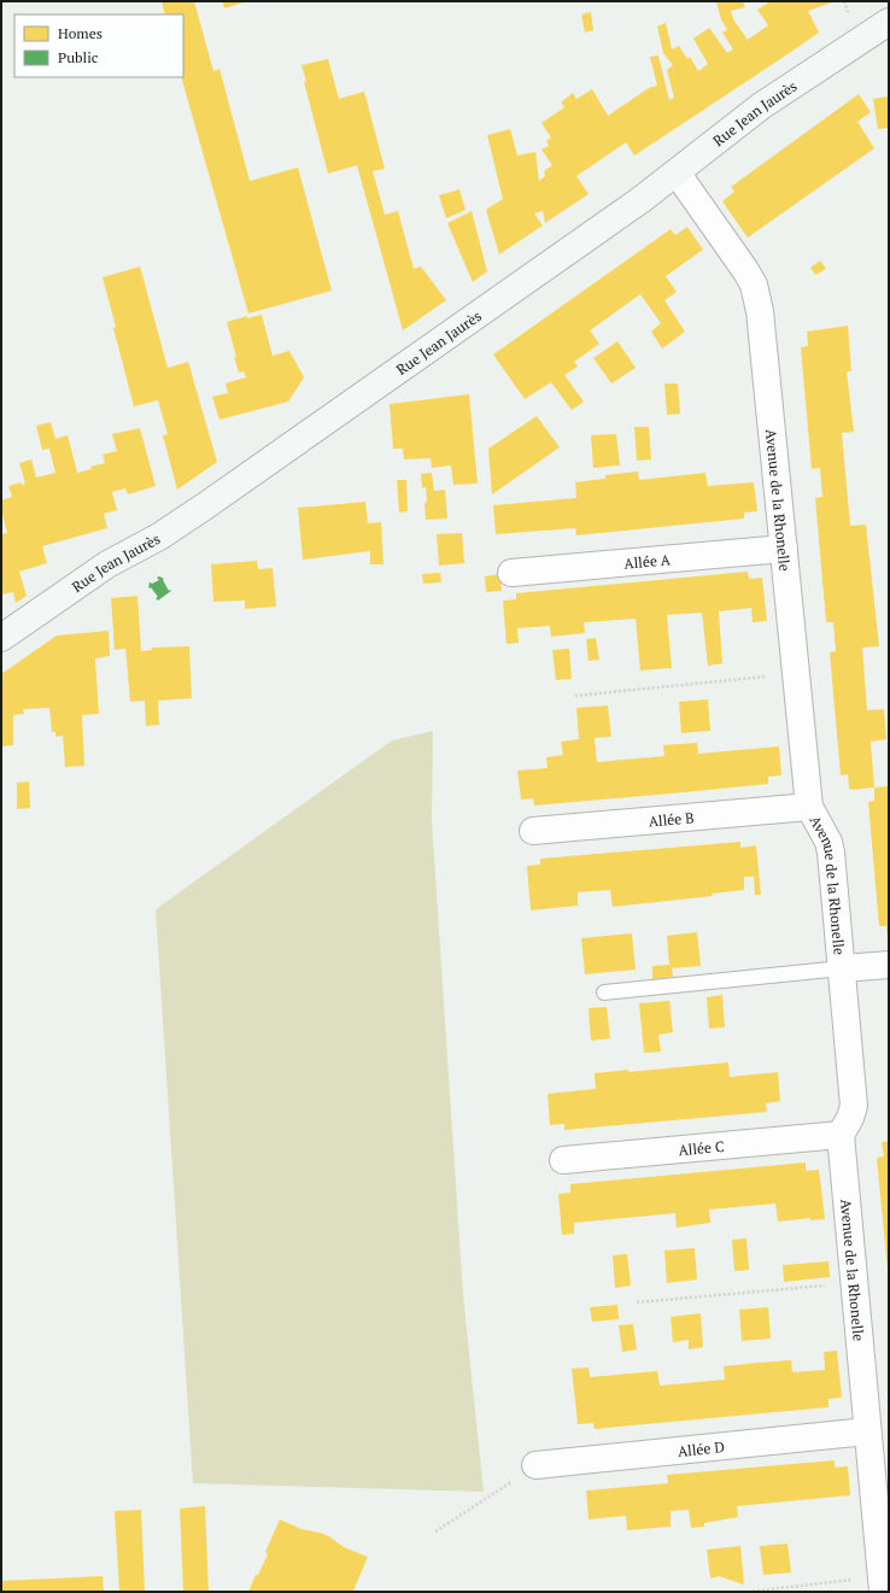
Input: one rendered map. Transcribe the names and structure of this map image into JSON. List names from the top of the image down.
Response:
{
  "streets": {
    "street": [
      "Rue Jean Jaurès",
      "Avenue de la Rhonelle",
      "Allée A",
      "Allée B",
      "Allée C",
      "Allée D"
    ]
  },
  "crossings": [
    ["Rue Jean Jaurès", "Avenue de la Rhonelle"],
    ["Avenue de la Rhonelle", "Allée A"],
    ["Avenue de la Rhonelle", "Allée B"],
    ["Avenue de la Rhonelle", "Allée C"],
    ["Avenue de la Rhonelle", "Allée D"]
  ],
  "legend": ["Homes", "Public"]
}
